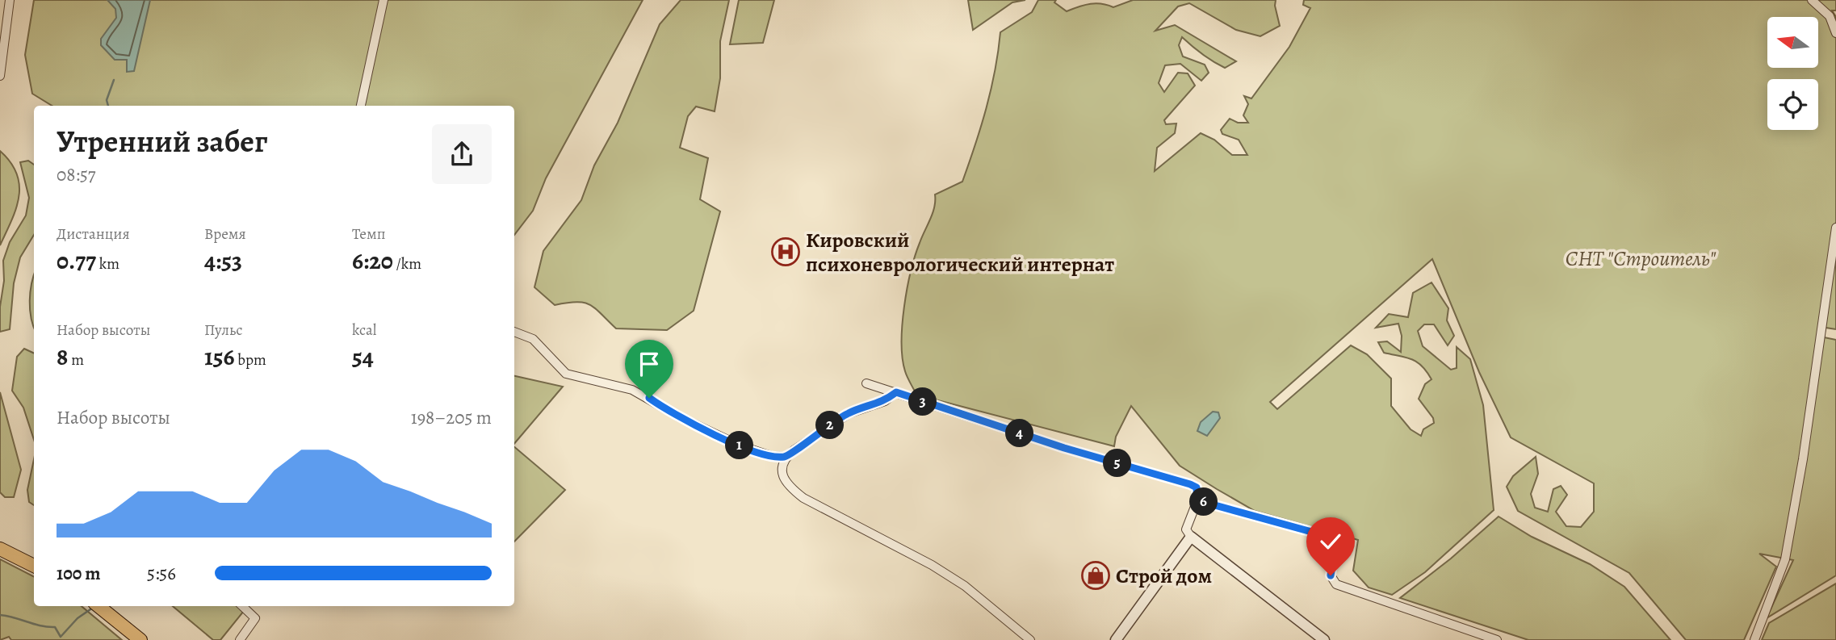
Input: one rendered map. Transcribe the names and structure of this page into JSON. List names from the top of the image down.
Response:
{
  "parks": ["СНТ \"Строитель\""],
  "places": {
    "hospital": ["Кировский психоневрологический интернат"],
    "shop": ["Строй дом"]
  },
  "north": "left",
  "page": {
    "heading": ["Утренний забег", "08:57"],
    "stats": [
      ["Дистанция", "0.77 km"],
      ["Время", "4:53"],
      ["Темп", "6:20 /km"],
      ["Набор высоты", "8 m"],
      ["Пульс", "156 bpm"],
      ["kcal", "54"]
    ],
    "pins": [
      "3",
      "2",
      "4",
      "1",
      "5",
      "6"
    ],
    "chart": ["Набор высоты", "198–205 m"],
    "list": [
      {
        "name": "100 m",
        "note": "5:56"
      }
    ]
  }
}
